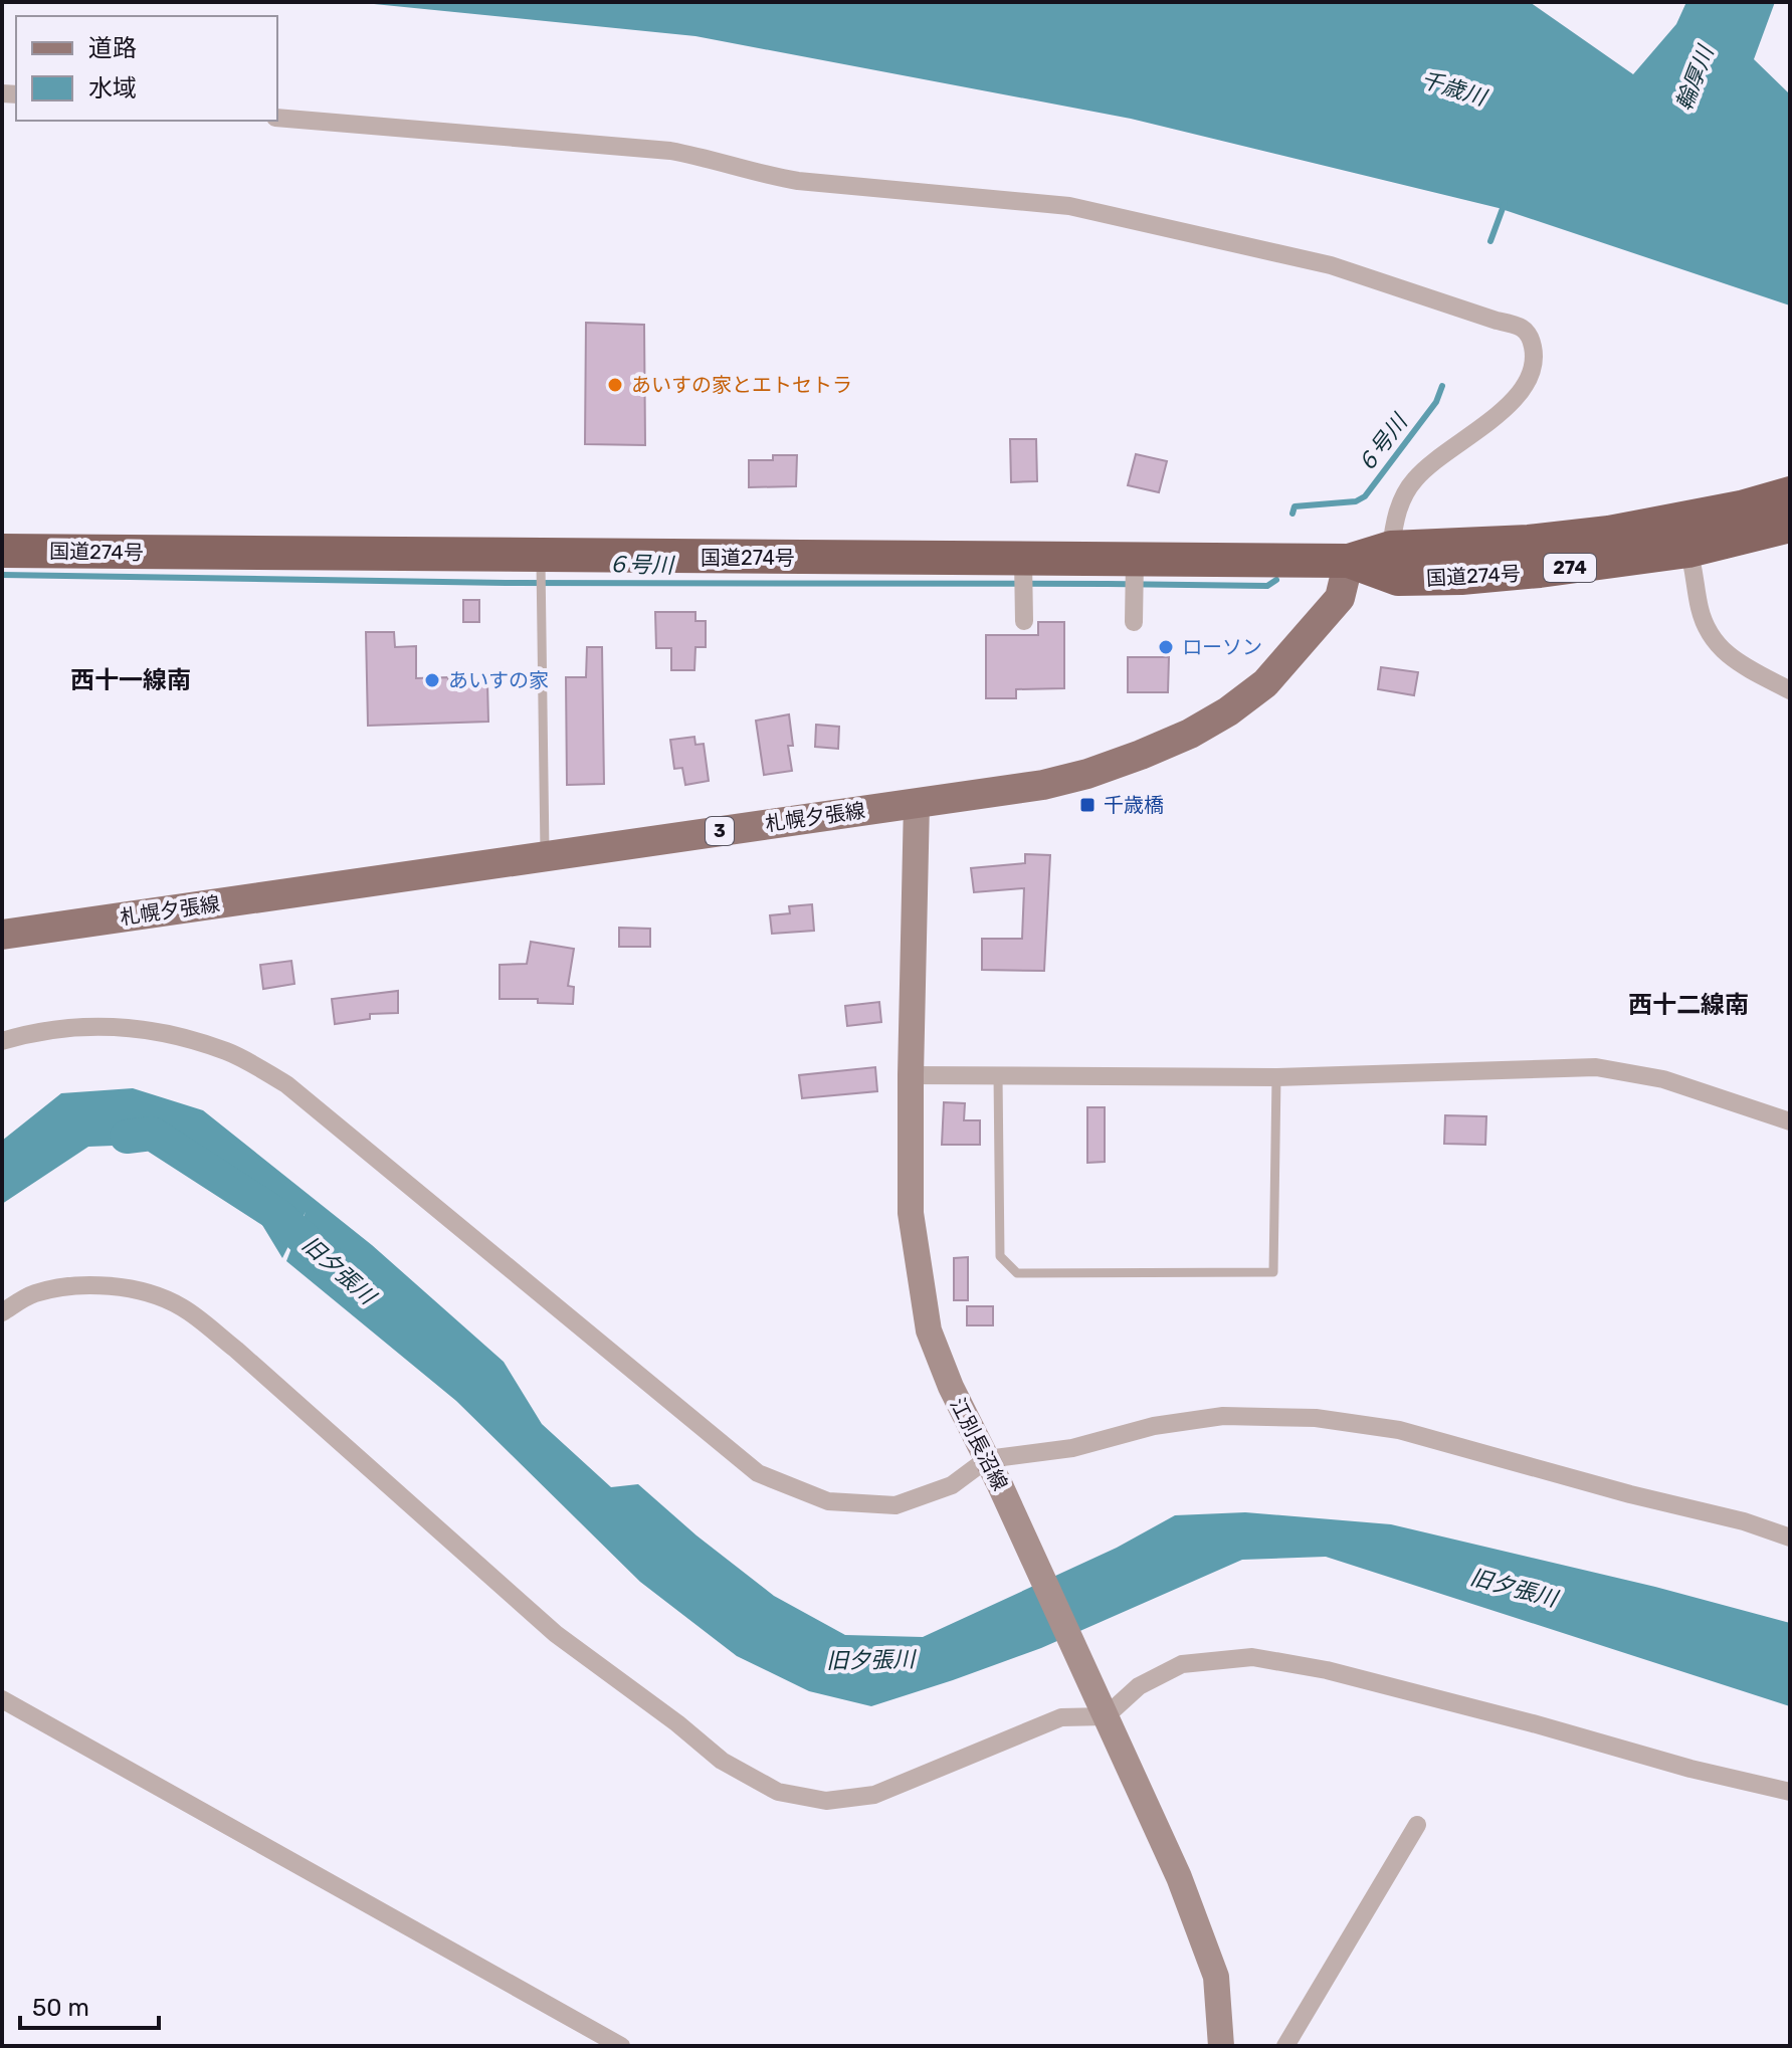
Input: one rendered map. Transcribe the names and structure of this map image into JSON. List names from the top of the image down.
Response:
{
  "streets": {
    "highway": ["国道274号", "274"],
    "main road": ["札幌夕張線", "3", "江別長沼線"]
  },
  "crossings": [
    ["国道274号", "札幌夕張線"],
    ["札幌夕張線", "江別長沼線"]
  ],
  "districts": ["西十一線南", "西十二線南"],
  "water": [
    "輪厚川",
    "千歳川",
    "６号川",
    "旧夕張川"
  ],
  "places": {
    "other": ["あいすの家とエトセトラ", "ローソン", "あいすの家"],
    "transit": ["千歳橋"]
  },
  "legend": ["道路", "水域"],
  "scale_bar": "50 m"
}
